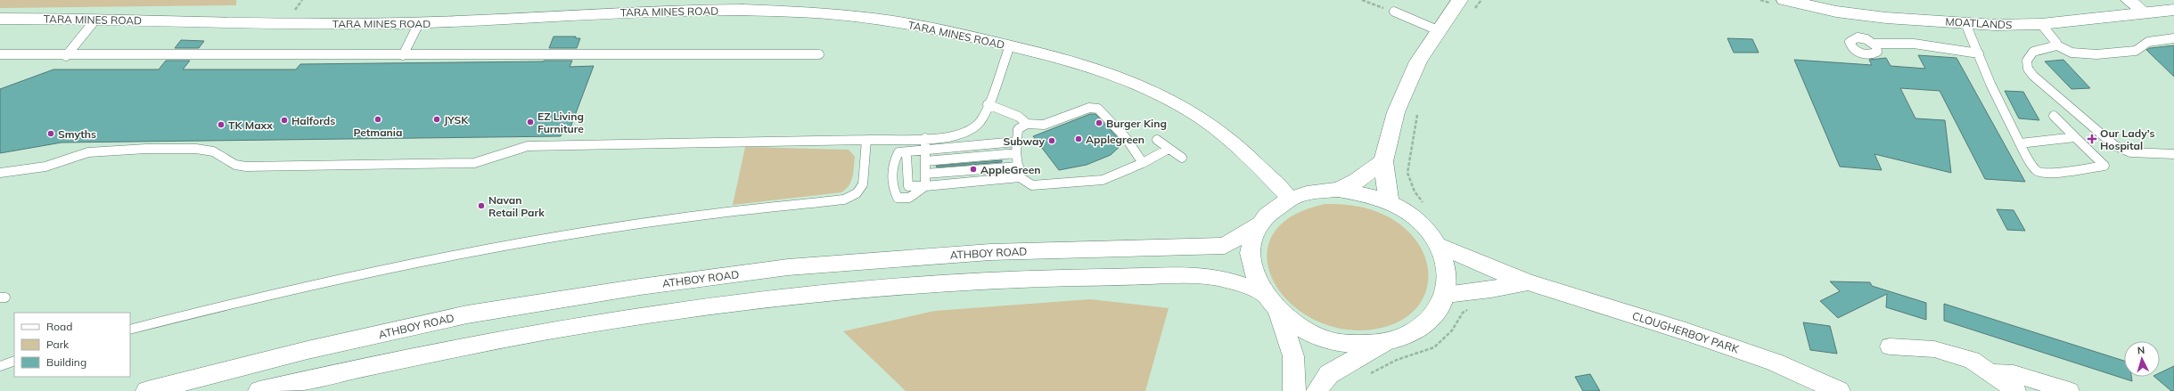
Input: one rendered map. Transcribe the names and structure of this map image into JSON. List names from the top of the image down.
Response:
{
  "streets": {
    "main road": ["MOATLANDS", "ATHBOY ROAD", "CLOUGHERBOY PARK"],
    "street": ["TARA MINES ROAD"]
  },
  "places": {
    "other": [
      "Petmania",
      "JYSK",
      "Halfords",
      "EZ Living Furniture",
      "Burger King",
      "TK Maxx",
      "Smyths",
      "Applegreen",
      "Subway",
      "AppleGreen",
      "Navan Retail Park"
    ],
    "health": ["Our Lady’s Hospital"]
  },
  "legend": ["Road", "Park", "Building"],
  "north": "top"
}
